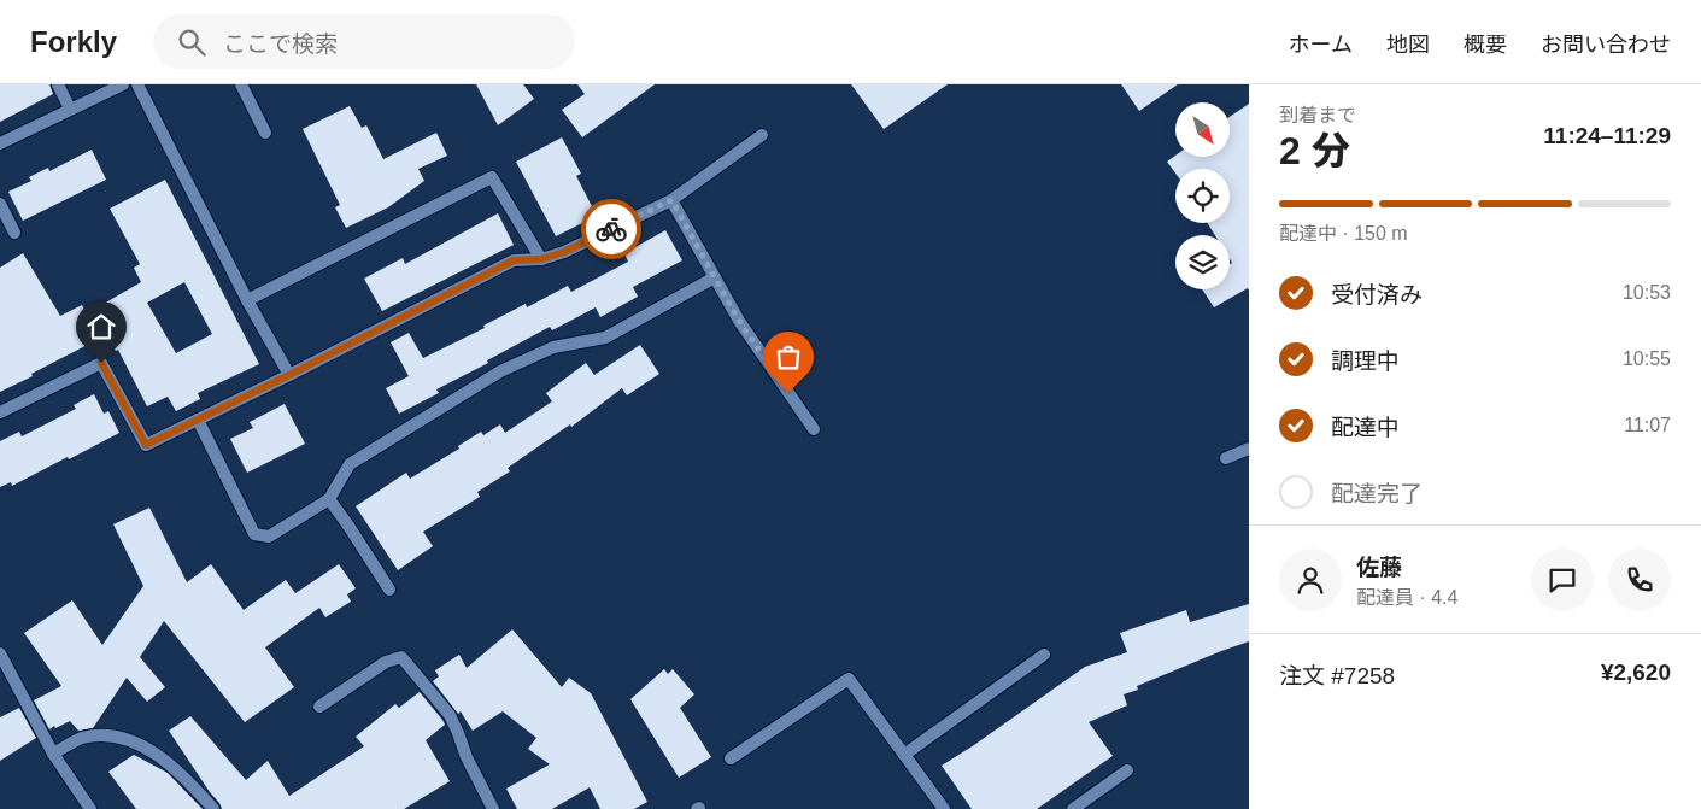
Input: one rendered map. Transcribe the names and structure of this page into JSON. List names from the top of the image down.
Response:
{
  "north": "bottom right",
  "page": {
    "header": "Forkly",
    "search": "ここで検索",
    "nav": [
      "ホーム",
      "地図",
      "概要",
      "お問い合わせ"
    ],
    "heading": ["2 分", "到着まで", "11:24–11:29"],
    "panel": [
      "佐藤",
      "配達員 · 4.4",
      "注文 #7258",
      "¥2,620"
    ],
    "bar": "配達中 · 150 m",
    "list": [
      ["受付済み", "10:53"],
      ["調理中", "10:55"],
      ["配達中", "11:07"],
      "配達完了"
    ]
  }
}
